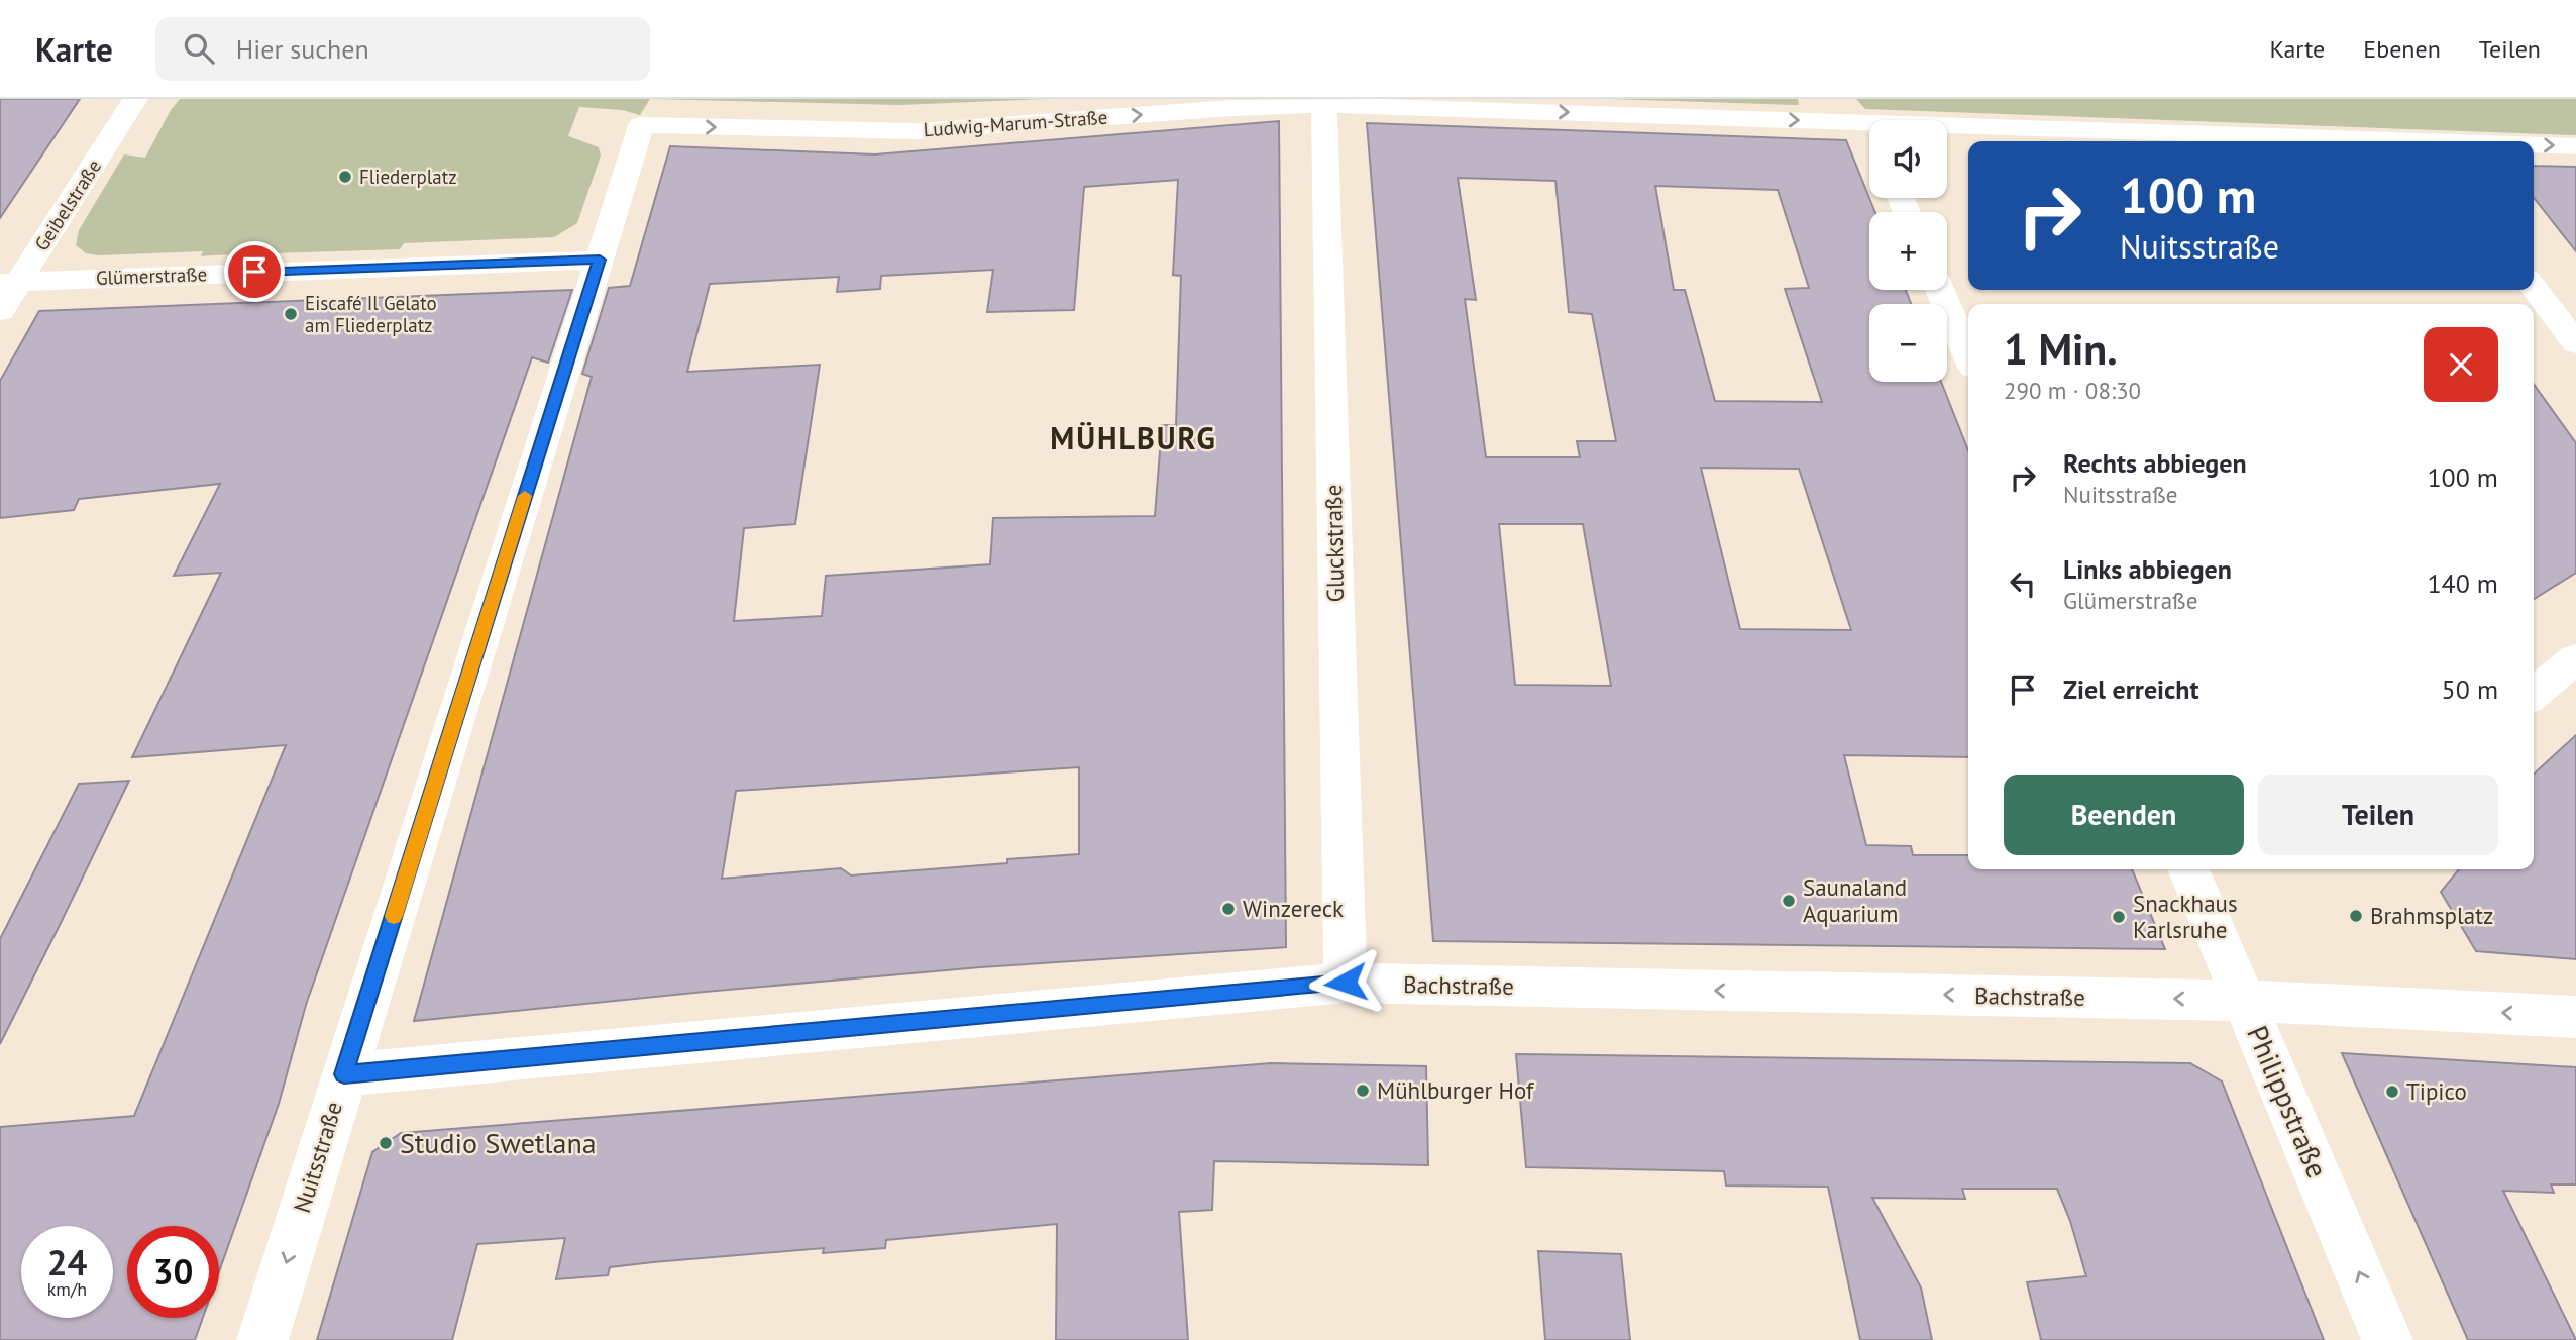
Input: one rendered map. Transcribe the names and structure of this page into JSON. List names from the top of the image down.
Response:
{
  "streets": {
    "street": [
      "Ludwig-Marum-Straße",
      "Geibelstraße",
      "Glümerstraße",
      "Gluckstraße",
      "Bachstraße",
      "Philippstraße",
      "Nuitsstraße"
    ]
  },
  "crossings": [
    ["Ludwig-Marum-Straße", "Gluckstraße"],
    ["Ludwig-Marum-Straße", "Nuitsstraße"],
    ["Geibelstraße", "Glümerstraße"],
    ["Glümerstraße", "Nuitsstraße"],
    ["Gluckstraße", "Bachstraße"],
    ["Bachstraße", "Philippstraße"],
    ["Bachstraße", "Nuitsstraße"]
  ],
  "one_way": ["Ludwig-Marum-Straße", "Bachstraße", "Philippstraße"],
  "districts": ["MÜHLBURG"],
  "places": [
    "Fliederplatz",
    "Eiscafé Il Gelato am Fliederplatz",
    "Saunaland Aquarium",
    "Winzereck",
    "Brahmsplatz",
    "Snackhaus Karlsruhe",
    "Mühlburger Hof",
    "Tipico",
    "Studio Swetlana"
  ],
  "page": {
    "header": "Karte",
    "search": "Hier suchen",
    "nav": ["Karte", "Ebenen", "Teilen"],
    "map_buttons": ["+", "−"],
    "turn": ["100 m", "Nuitsstraße"],
    "heading": ["1 Min.", "290 m · 08:30"],
    "list": [
      {
        "name": "Rechts abbiegen",
        "note": "Nuitsstraße",
        "value": "100 m"
      },
      {
        "name": "Links abbiegen",
        "note": "Glümerstraße",
        "value": "140 m"
      },
      {
        "name": "Ziel erreicht",
        "value": "50 m"
      }
    ],
    "buttons": ["Beenden", "Teilen"],
    "speed": "24 km/h",
    "limit": "30"
  }
}
